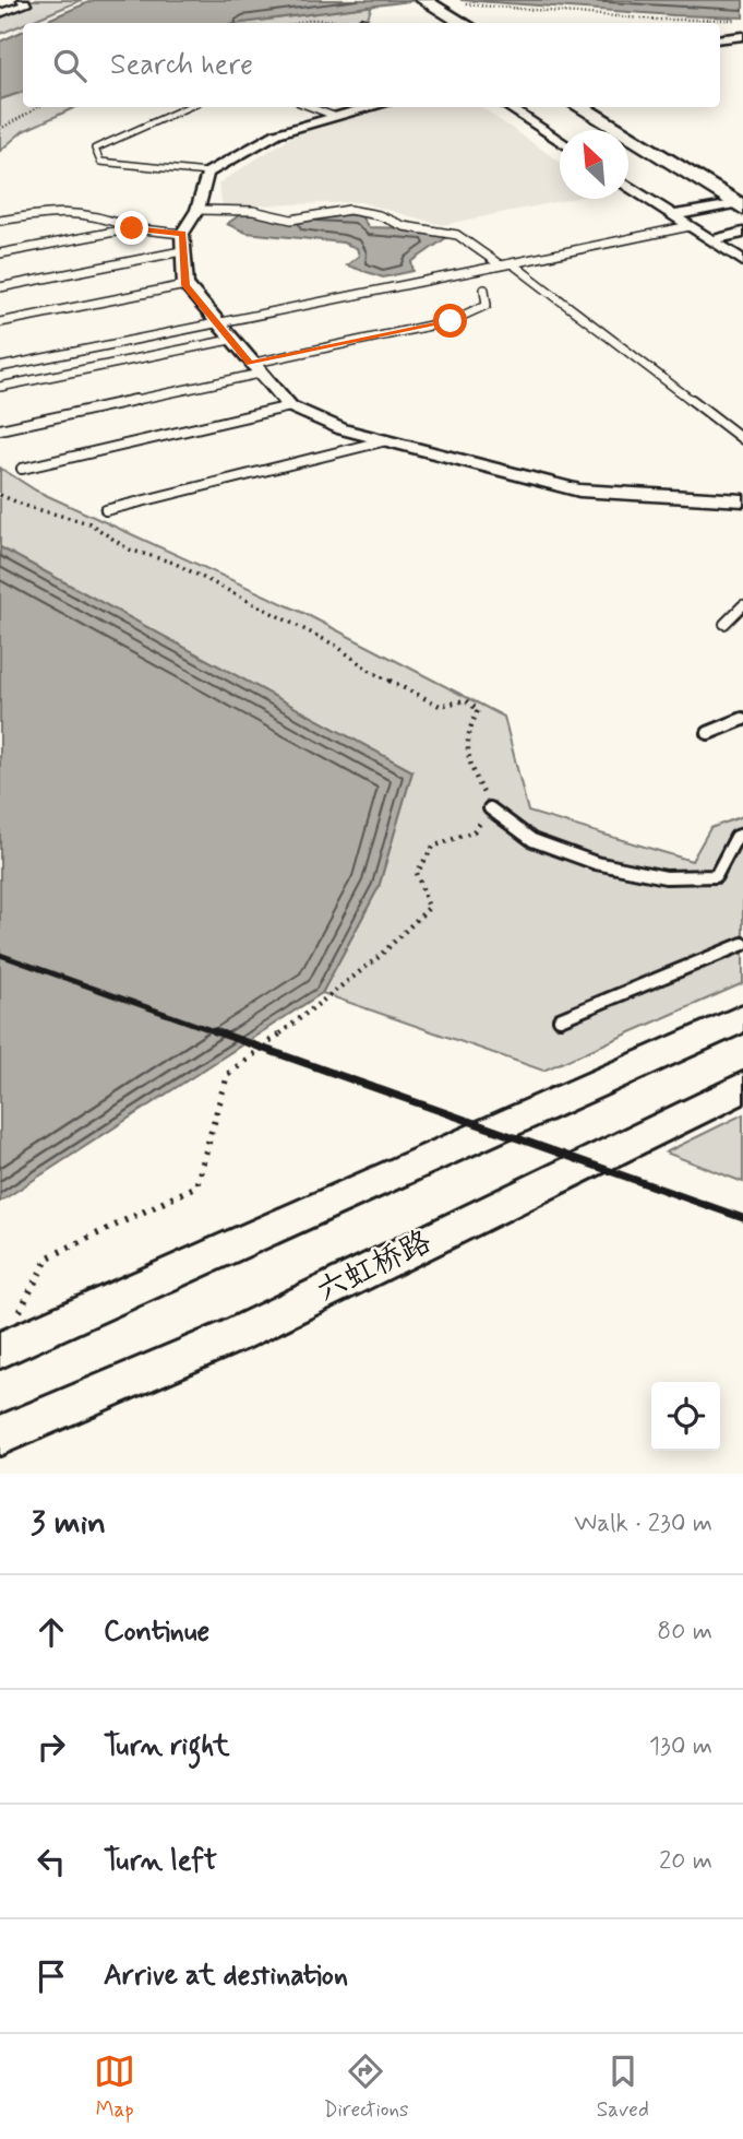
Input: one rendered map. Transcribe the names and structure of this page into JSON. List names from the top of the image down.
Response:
{
  "streets": {
    "main road": ["六虹桥路"]
  },
  "north": "top left",
  "page": {
    "search": "Search here",
    "heading": ["3 min", "Walk · 230 m"],
    "list": [
      ["Continue", "80 m"],
      ["Turn right", "130 m"],
      ["Turn left", "20 m"],
      "Arrive at destination"
    ],
    "nav": ["Map", "Directions", "Saved"]
  }
}
